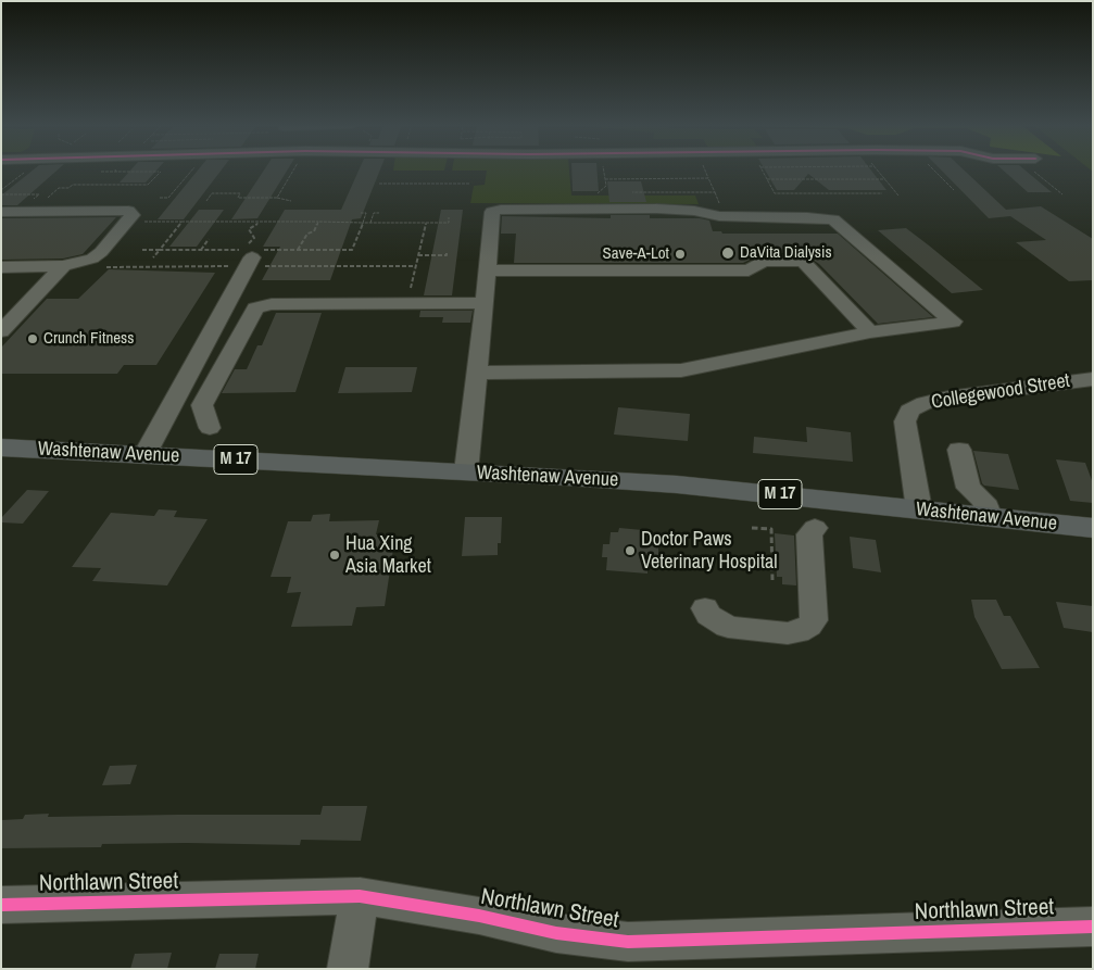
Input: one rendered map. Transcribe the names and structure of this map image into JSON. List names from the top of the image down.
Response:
{
  "streets": {
    "main road": ["Washtenaw Avenue", "M 17"],
    "street": ["Collegewood Street", "Northlawn Street"]
  },
  "crossings": [
    ["Collegewood Street", "Washtenaw Avenue"]
  ],
  "places": [
    "DaVita Dialysis",
    "Save-A-Lot",
    "Crunch Fitness",
    "Doctor Paws Veterinary Hospital",
    "Hua Xing Asia Market"
  ]
}
